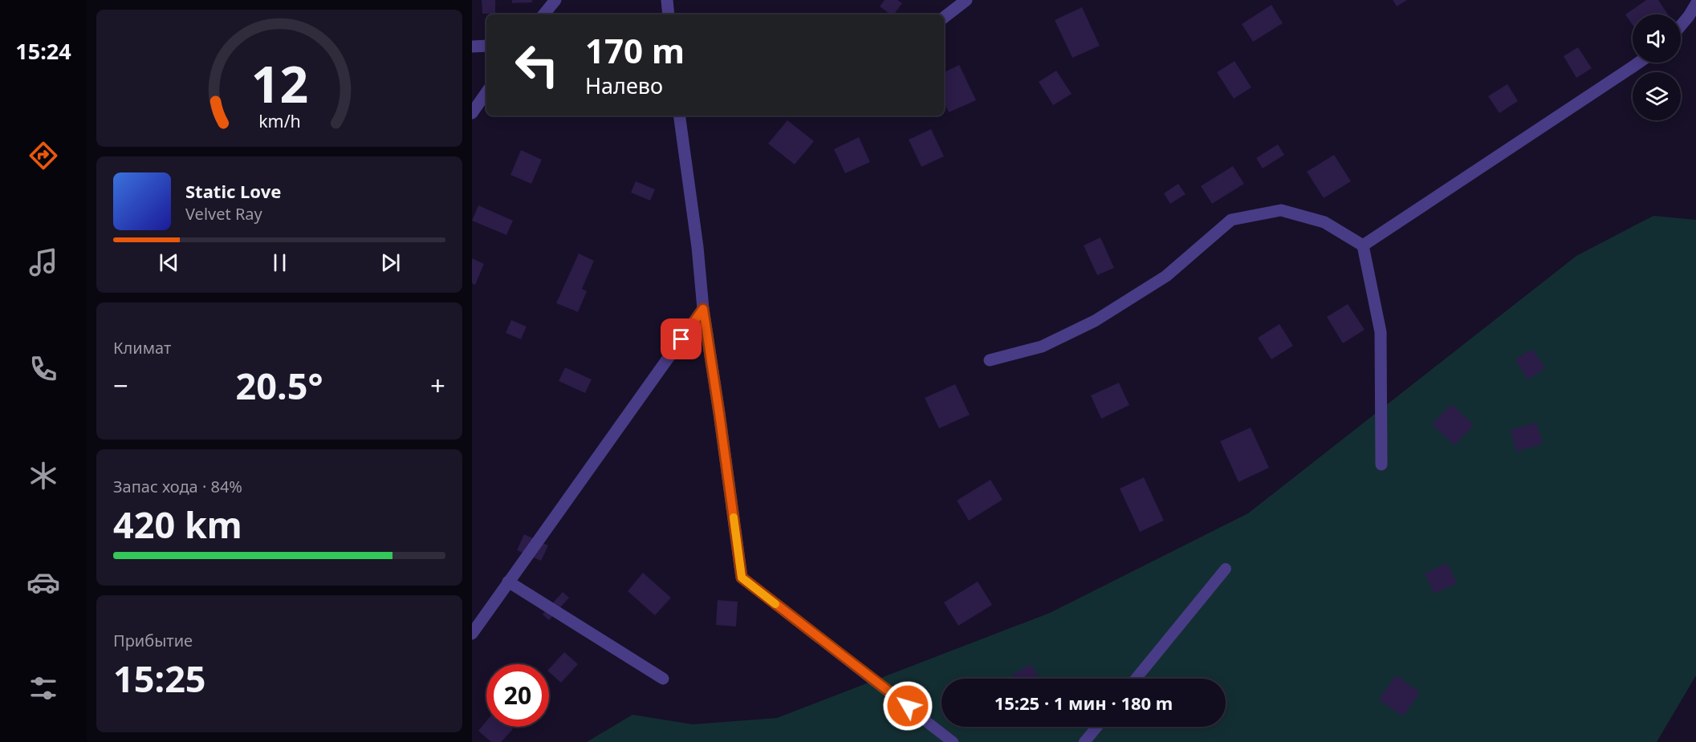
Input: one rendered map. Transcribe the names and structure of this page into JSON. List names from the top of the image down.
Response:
{
  "page": {
    "tabs": "15:24",
    "turn": ["170 m", "Налево"],
    "song": ["Static Love", "Velvet Ray"],
    "tile": [
      "Климат",
      ["Запас хода · 84%", "420 km"],
      ["Прибытие", "15:25"]
    ],
    "heat": ["−", "20.5°", "+"],
    "limit": "20",
    "trip": "15:25 · 1 мин · 180 m",
    "gauge": ["12", "km/h"]
  }
}
